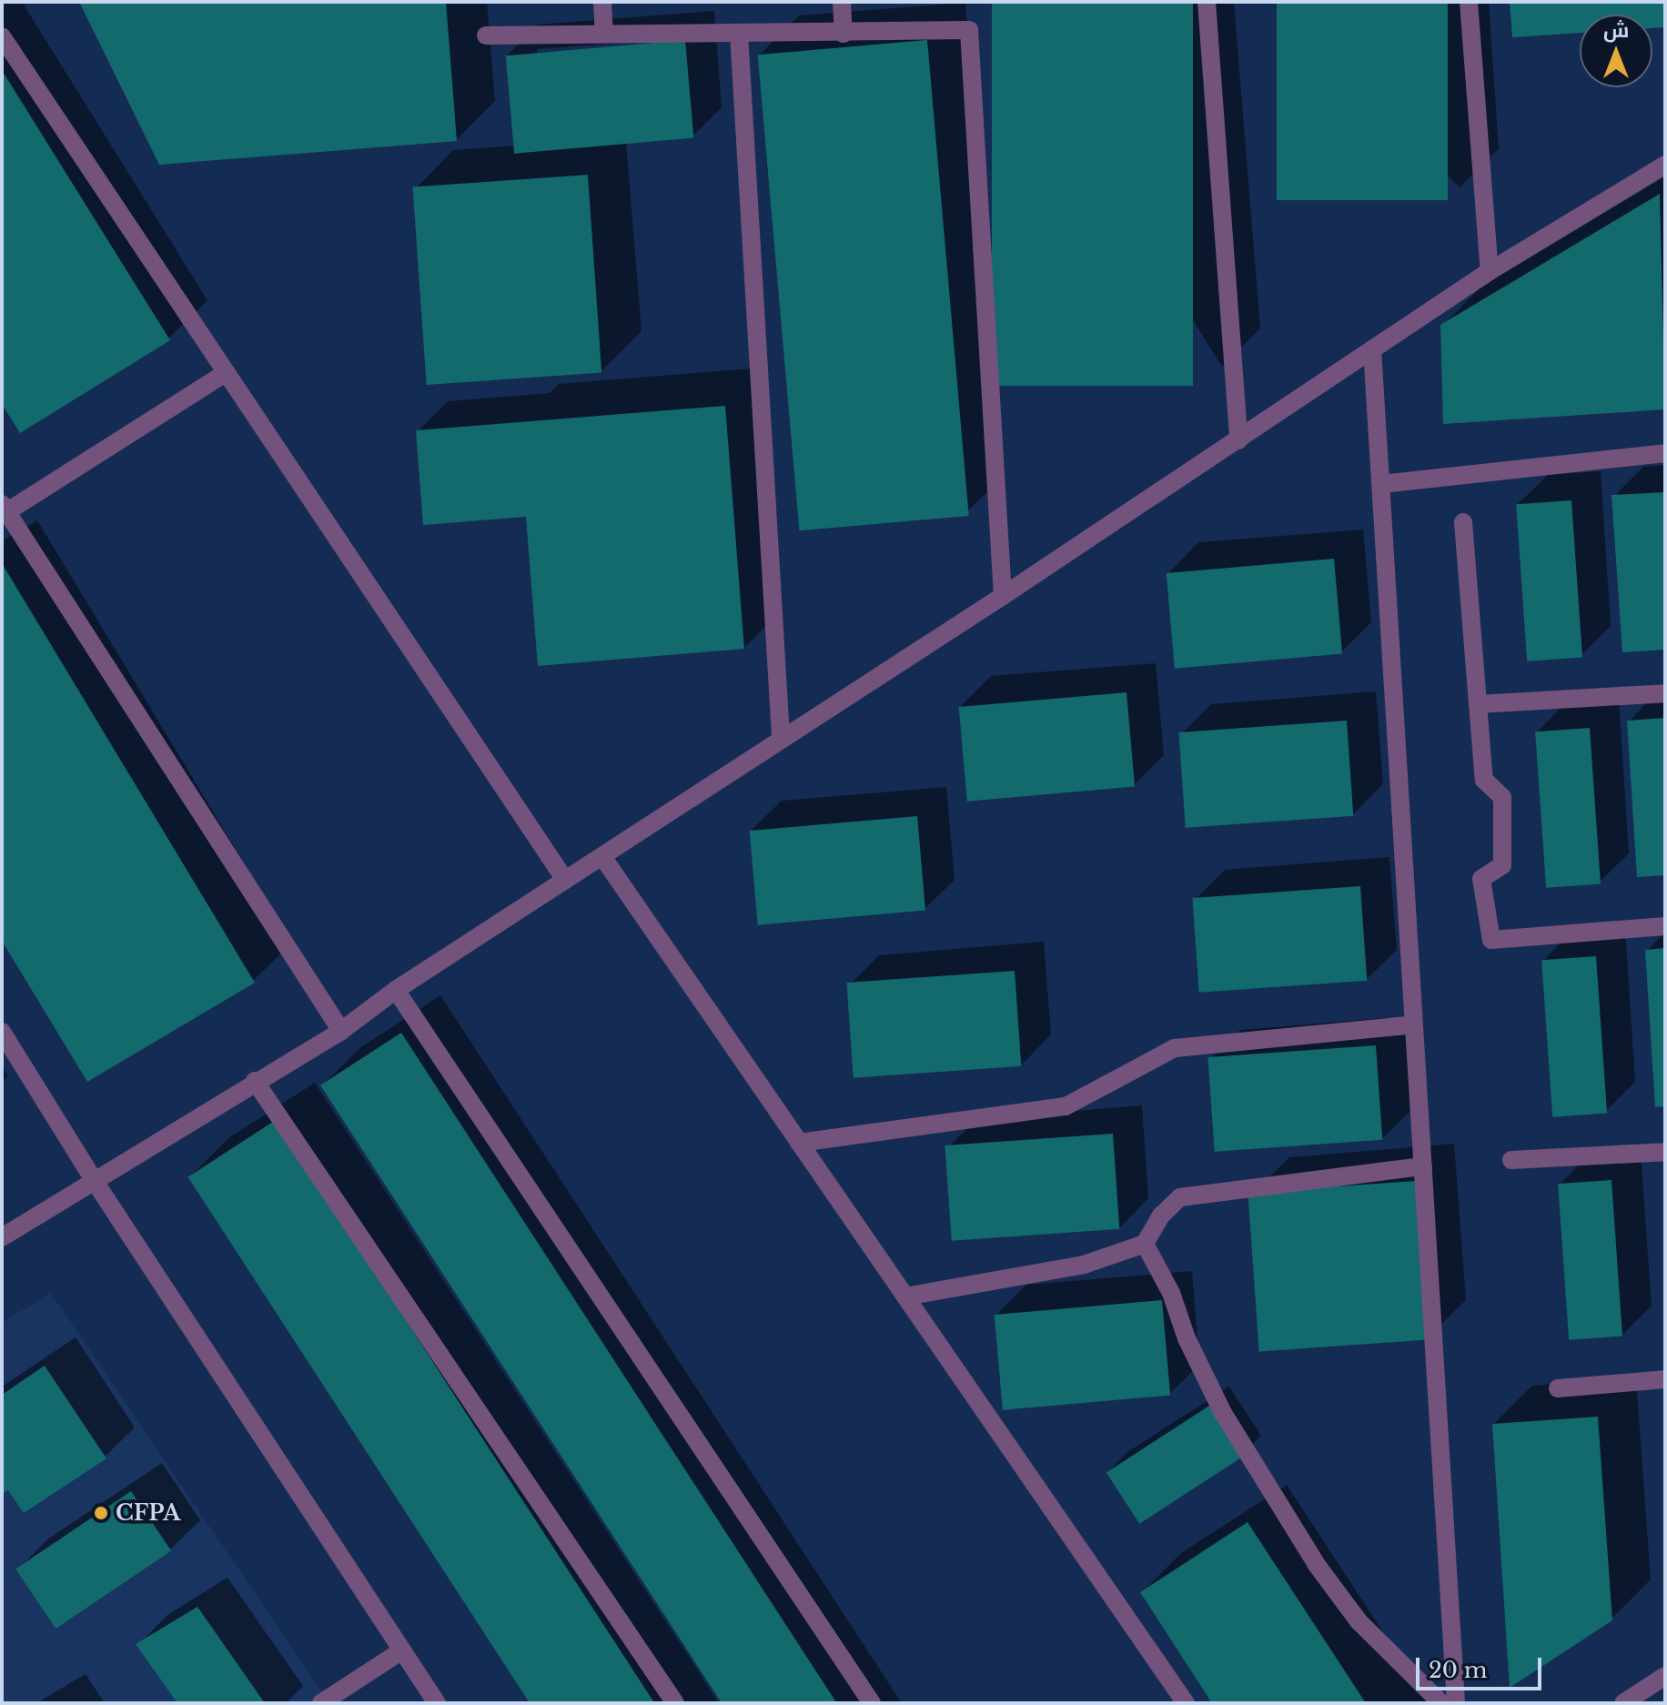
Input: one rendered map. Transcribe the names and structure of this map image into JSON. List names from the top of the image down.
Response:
{
  "places": ["CFPA"],
  "scale_bar": "20 m",
  "north": "top"
}
